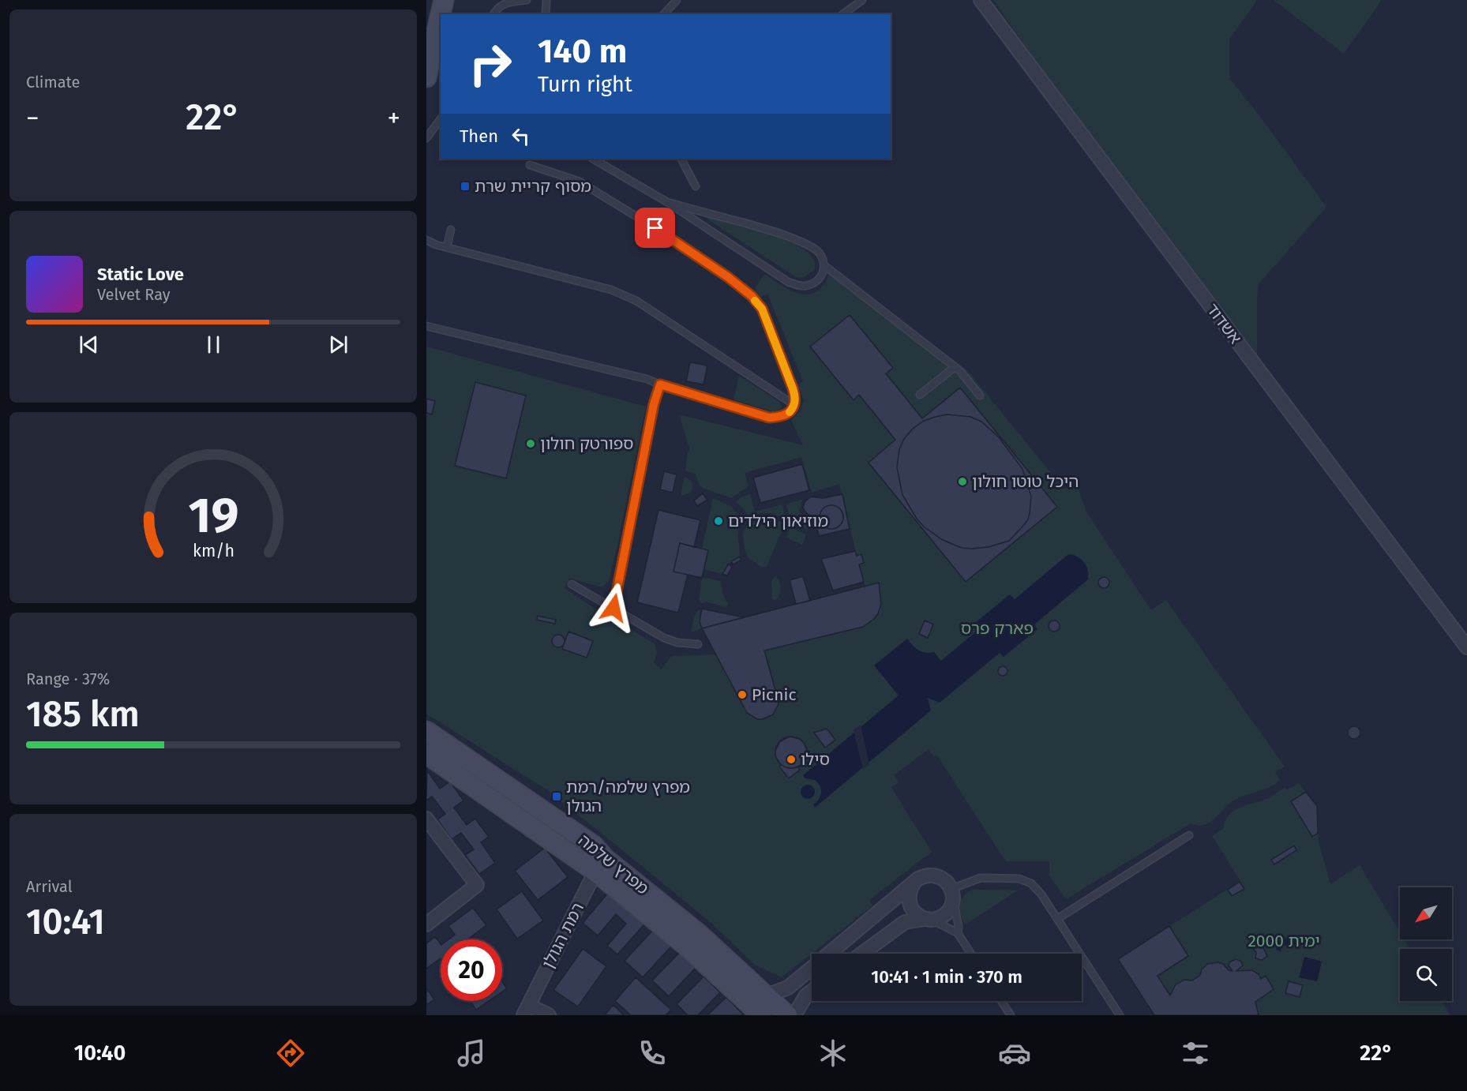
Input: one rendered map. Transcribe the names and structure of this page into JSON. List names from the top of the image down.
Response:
{
  "streets": {
    "street": ["אשדוד", "מפרץ שלמה", "רמת הגולן"]
  },
  "crossings": [
    ["מפרץ שלמה", "רמת הגולן"]
  ],
  "parks": ["פארק פרס", "ימית 2000"],
  "places": {
    "transit": ["מסוף קריית שרת", "מפרץ שלמה/רמת הגולן"],
    "other": [
      "ספורטק חולון",
      "היכל טוטו חולון",
      "מוזיאון הילדים",
      "Picnic",
      "סילו"
    ]
  },
  "north": "bottom left",
  "page": {
    "tile": [
      "Climate",
      ["Range · 37%", "185 km"],
      ["Arrival", "10:41"]
    ],
    "turn": ["140 m", "Turn right"],
    "heat": ["−", "22°", "+"],
    "then": "Then",
    "song": ["Static Love", "Velvet Ray"],
    "limit": "20",
    "trip": "10:41 · 1 min · 370 m",
    "tabs": ["10:40", "22°"],
    "gauge": ["19", "km/h"]
  }
}
